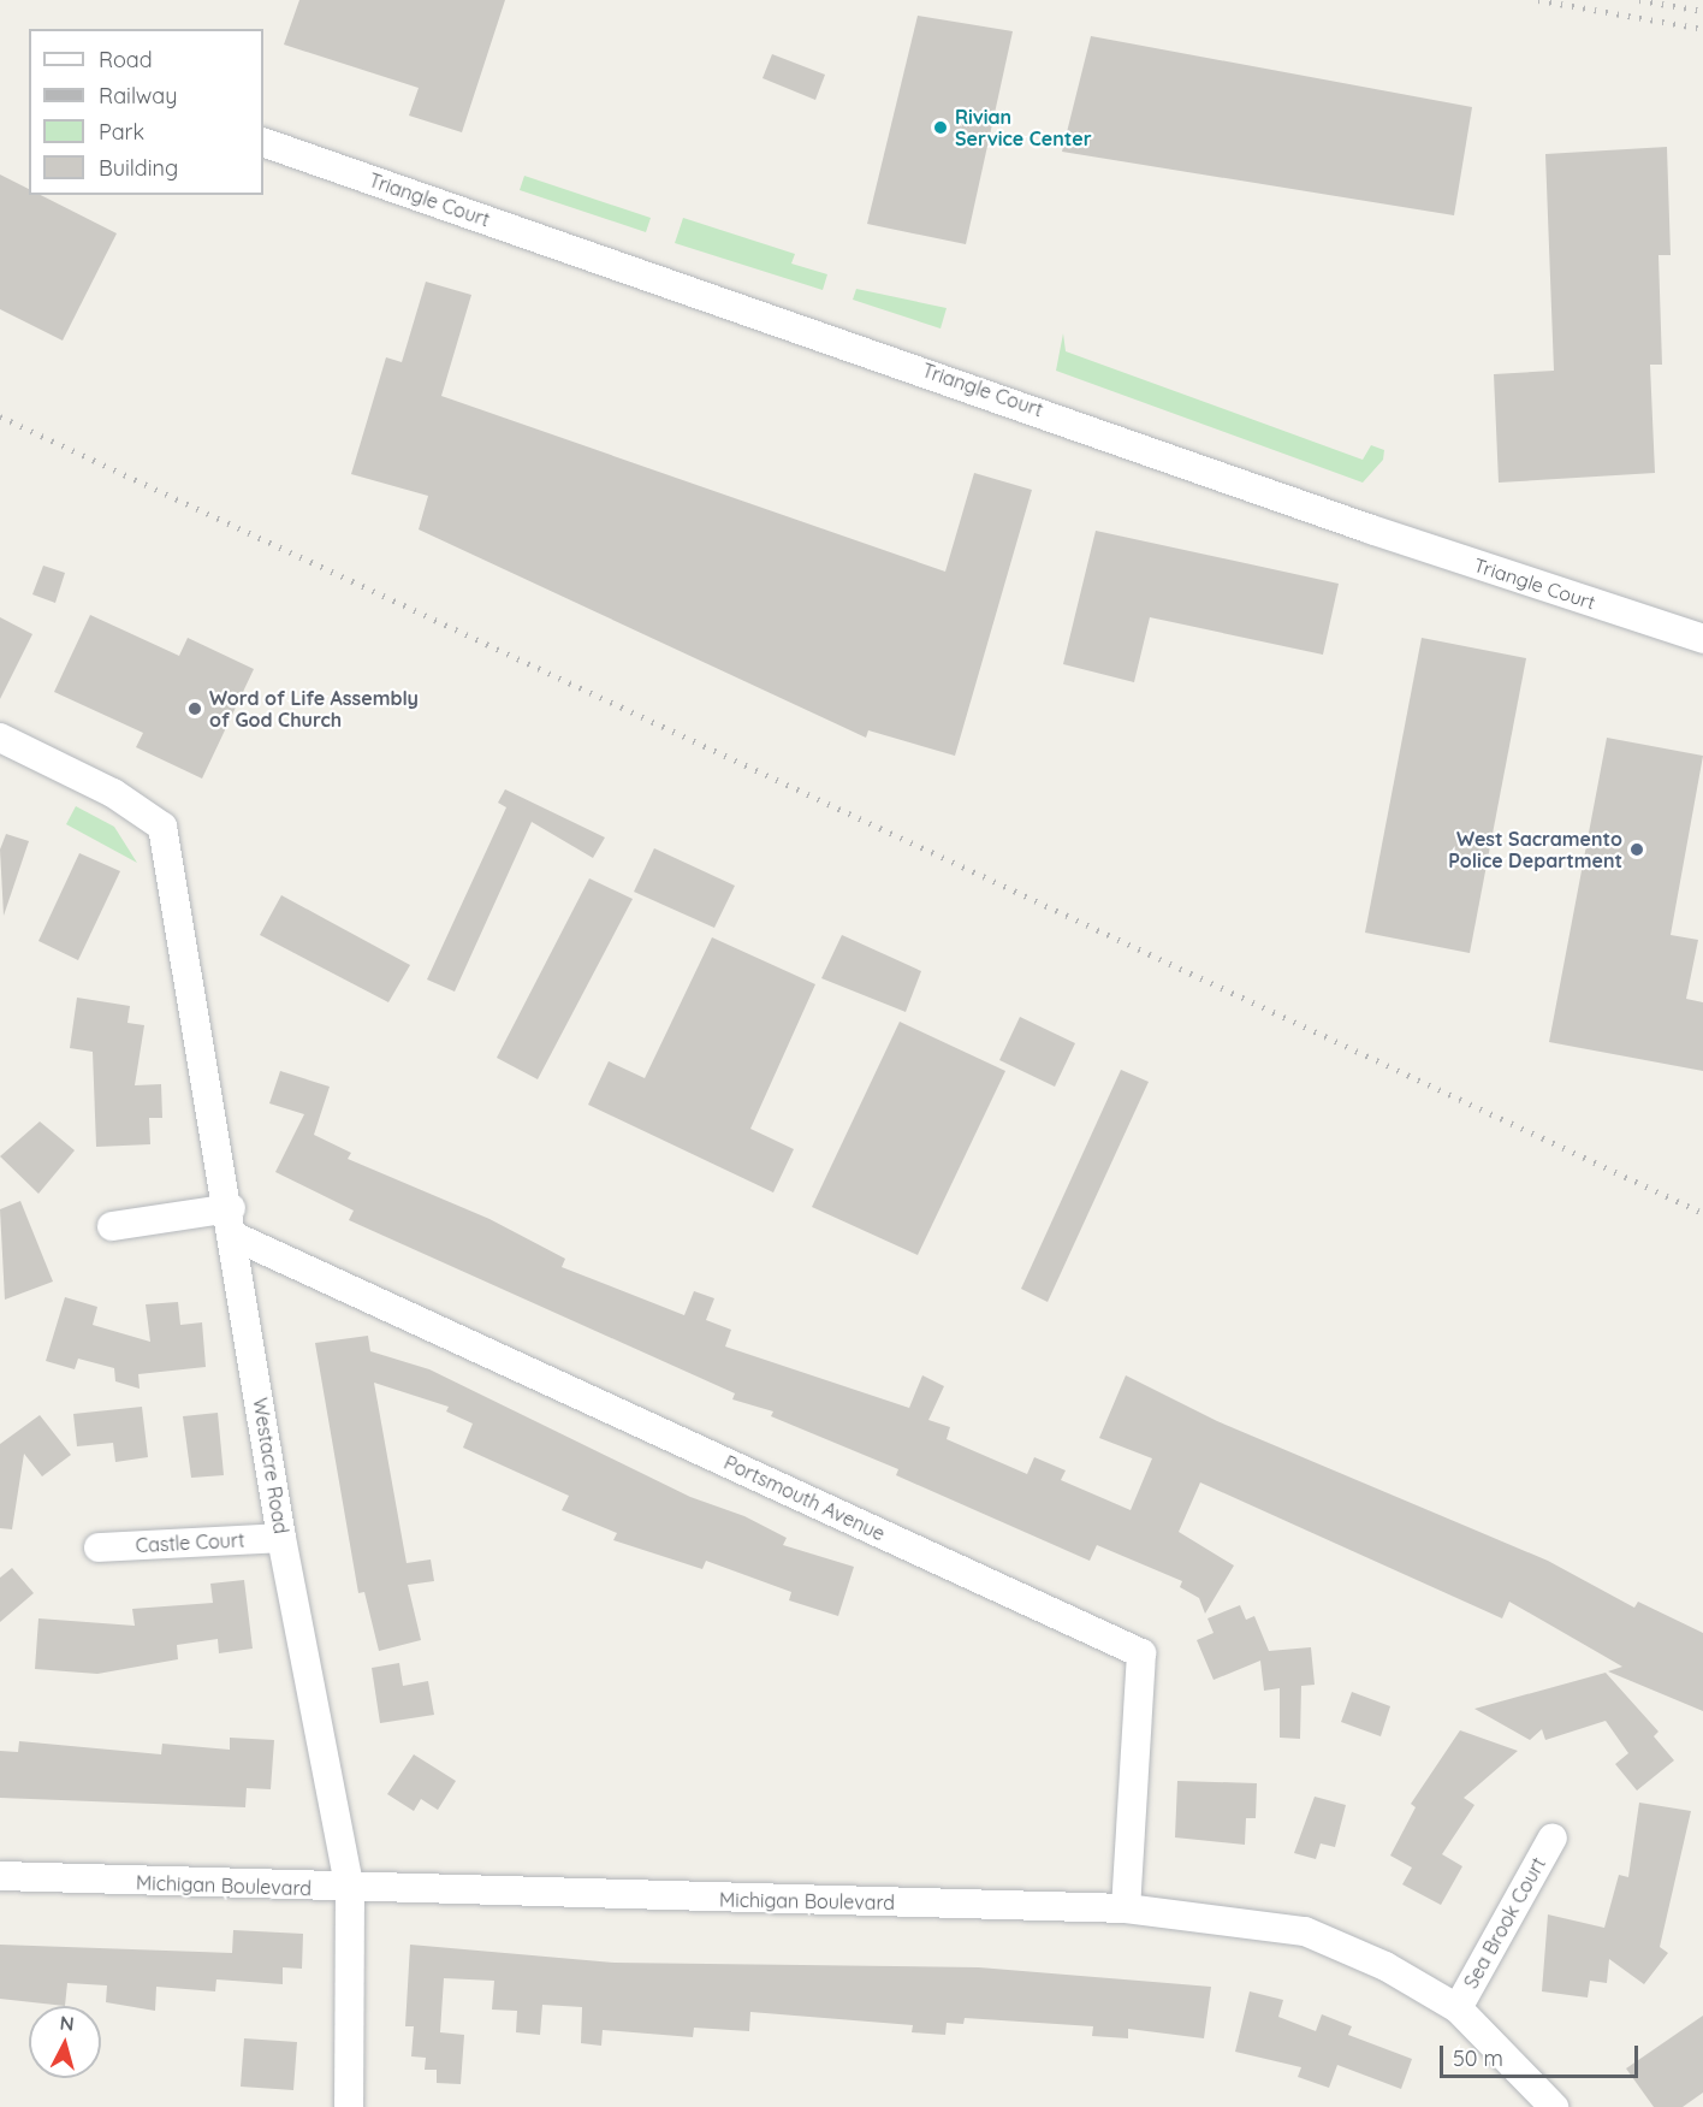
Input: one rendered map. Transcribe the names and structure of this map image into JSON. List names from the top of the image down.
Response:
{
  "streets": {
    "street": [
      "Triangle Court",
      "Westacre Road",
      "Portsmouth Avenue",
      "Castle Court",
      "Michigan Boulevard",
      "Sea Brook Court"
    ]
  },
  "crossings": [
    ["Westacre Road", "Portsmouth Avenue"],
    ["Westacre Road", "Castle Court"],
    ["Westacre Road", "Michigan Boulevard"],
    ["Portsmouth Avenue", "Michigan Boulevard"],
    ["Michigan Boulevard", "Sea Brook Court"]
  ],
  "places": ["Rivian Service Center", "Word of Life Assembly of God Church", "West Sacramento Police Department"],
  "legend": [
    "Road",
    "Railway",
    "Park",
    "Building"
  ],
  "scale_bar": "50 m",
  "north": "top"
}
